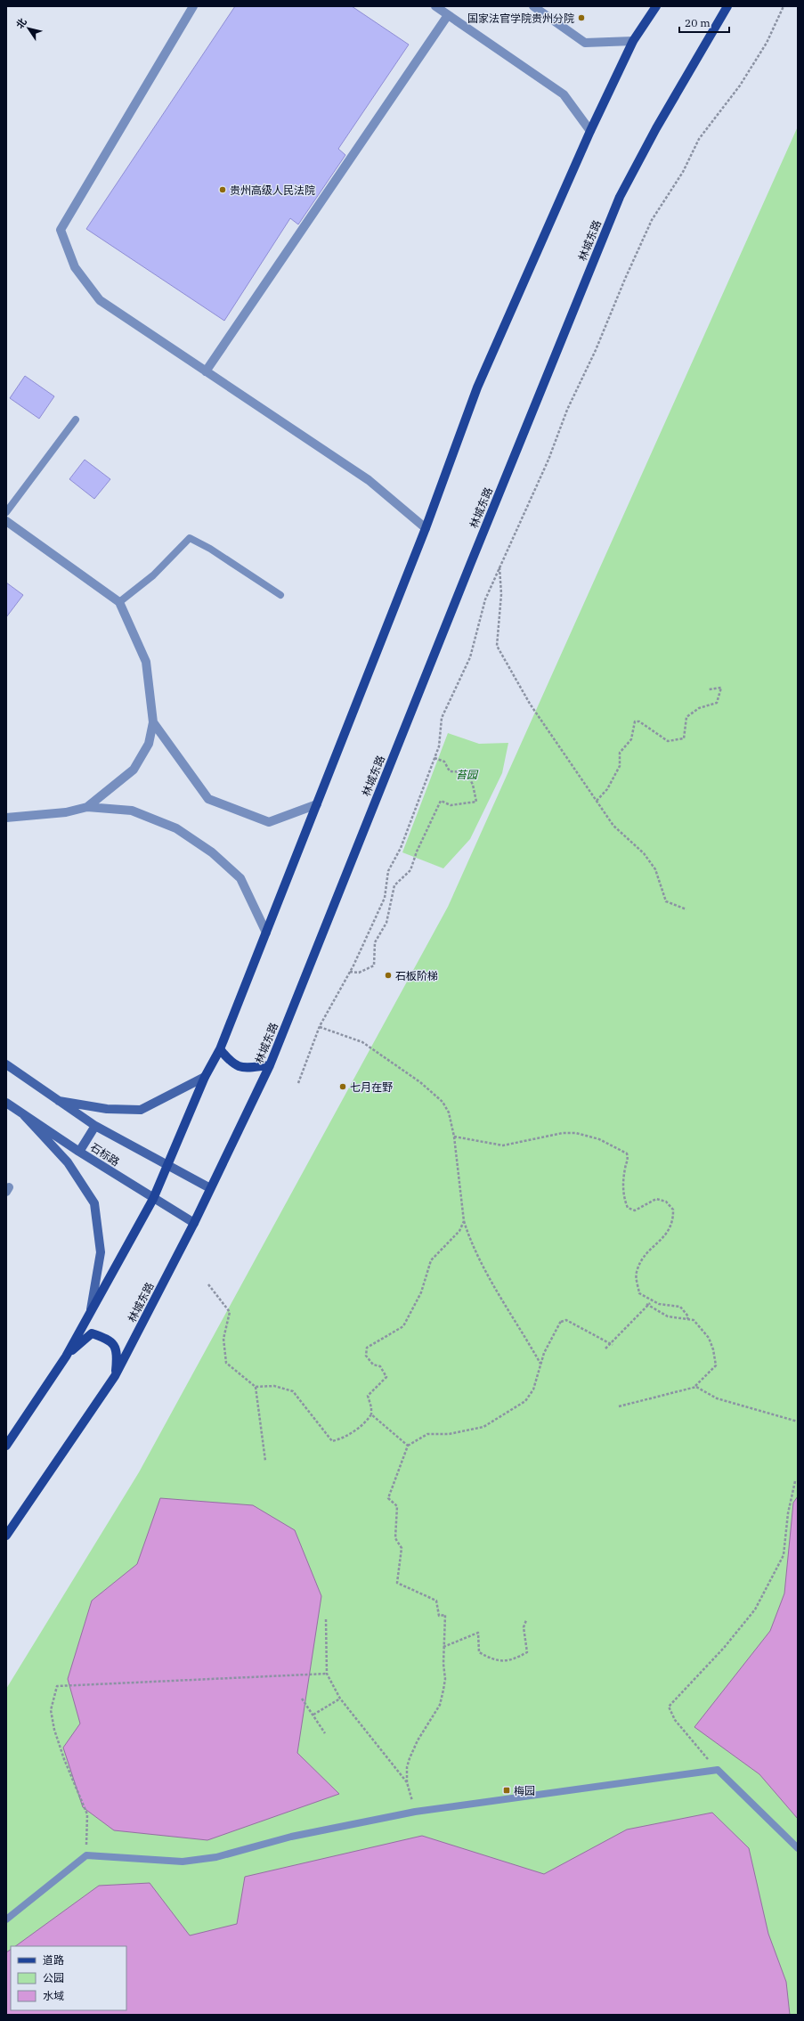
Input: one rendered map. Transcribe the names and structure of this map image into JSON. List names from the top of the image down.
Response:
{
  "streets": {
    "main road": ["林城东路", "石标路"]
  },
  "crossings": [
    ["林城东路", "石标路"]
  ],
  "parks": ["苔园"],
  "places": {
    "other": [
      "国家法官学院贵州分院",
      "贵州高级人民法院",
      "石板阶梯",
      "七月在野"
    ],
    "transit": ["梅园"]
  },
  "legend": ["道路", "公园", "水域"],
  "scale_bar": "20 m",
  "north": "top left"
}
